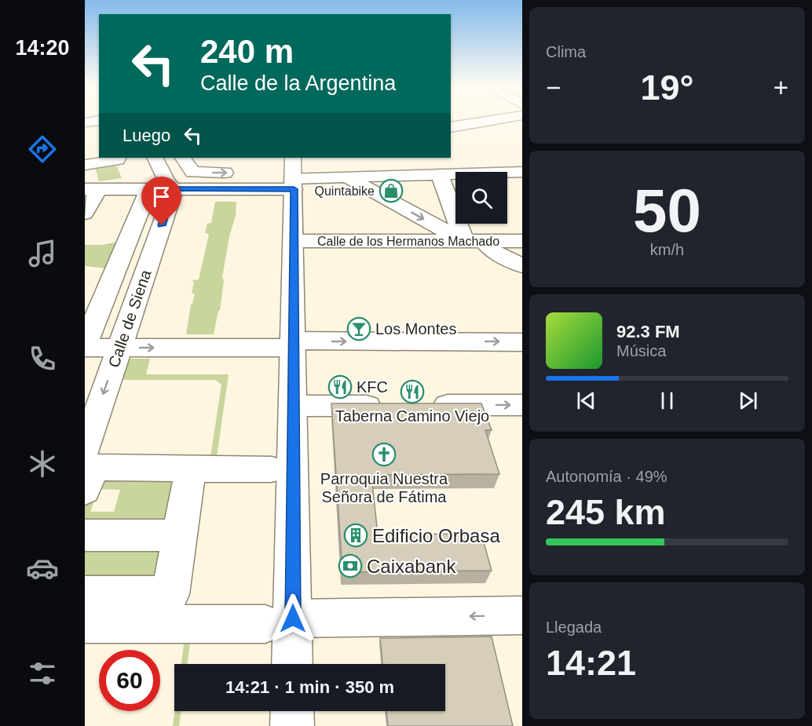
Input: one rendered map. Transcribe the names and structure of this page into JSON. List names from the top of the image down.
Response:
{
  "streets": {
    "street": ["Calle de los Hermanos Machado", "Calle de Siena"]
  },
  "places": {
    "shop": ["Quintabike"],
    "bar": ["Los Montes"],
    "restaurant": ["KFC", "Taberna Camino Viejo"],
    "church": ["Parroquia Nuestra Señora de Fátima"],
    "building": ["Edificio Orbasa"],
    "bank": ["Caixabank"]
  },
  "page": {
    "tabs": "14:20",
    "tile": [
      "Clima",
      ["50", "km/h"],
      ["Autonomía · 49%", "245 km"],
      ["Llegada", "14:21"]
    ],
    "turn": ["240 m", "Calle de la Argentina"],
    "heat": ["−", "19°", "+"],
    "then": "Luego",
    "song": ["92.3 FM", "Música"],
    "limit": "60",
    "trip": "14:21 · 1 min · 350 m"
  }
}
